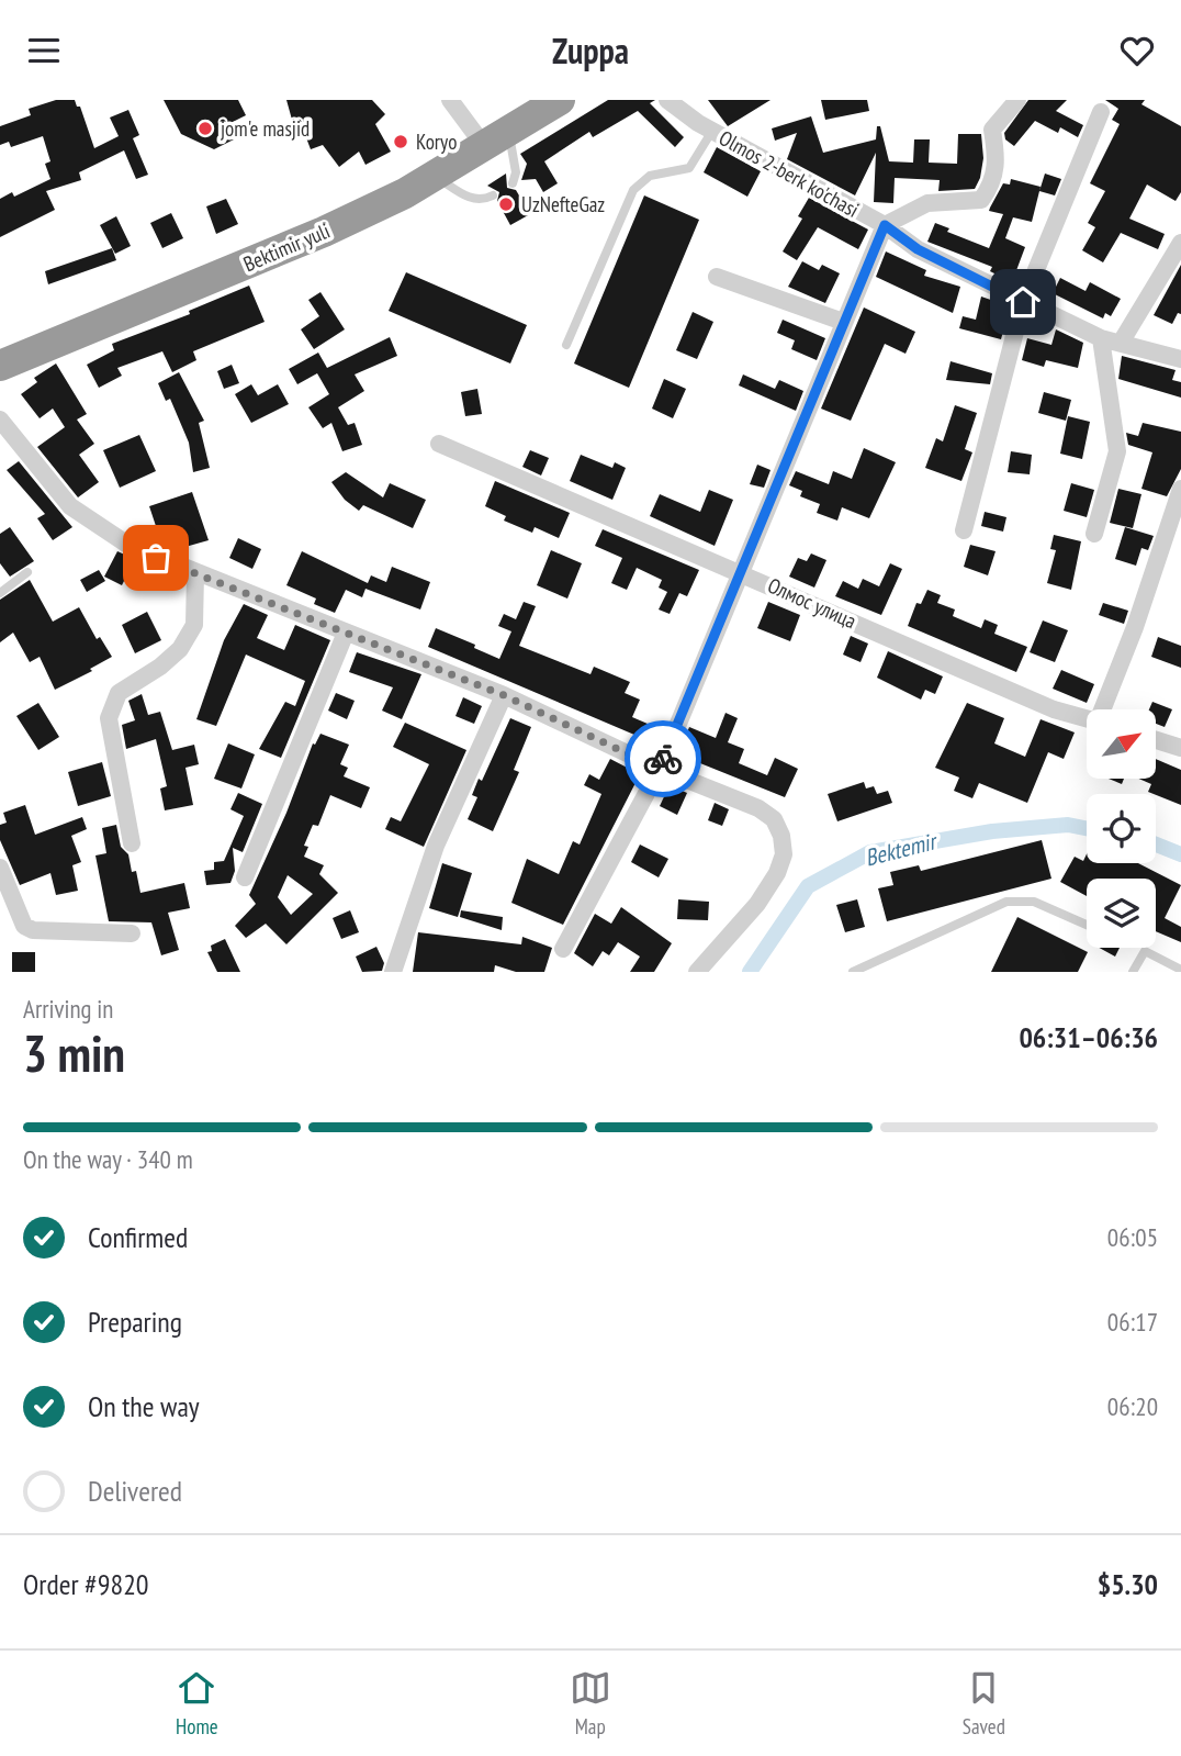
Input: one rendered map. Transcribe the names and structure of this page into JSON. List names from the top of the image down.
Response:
{
  "streets": {
    "highway": ["Bektimir yuli"],
    "street": ["Olmos 2-berk ko'chasi", "Олмос улица"]
  },
  "water": ["Bektemir"],
  "places": ["jom'e masjid", "Koryo", "UzNefteGaz"],
  "north": "top right",
  "page": {
    "header": "Zuppa",
    "heading": ["3 min", "Arriving in", "06:31–06:36"],
    "panel": ["Order #9820", "$5.30"],
    "bar": "On the way · 340 m",
    "list": [
      ["Confirmed", "06:05"],
      ["Preparing", "06:17"],
      ["On the way", "06:20"],
      "Delivered"
    ],
    "tabs": ["Home", "Map", "Saved"]
  }
}
